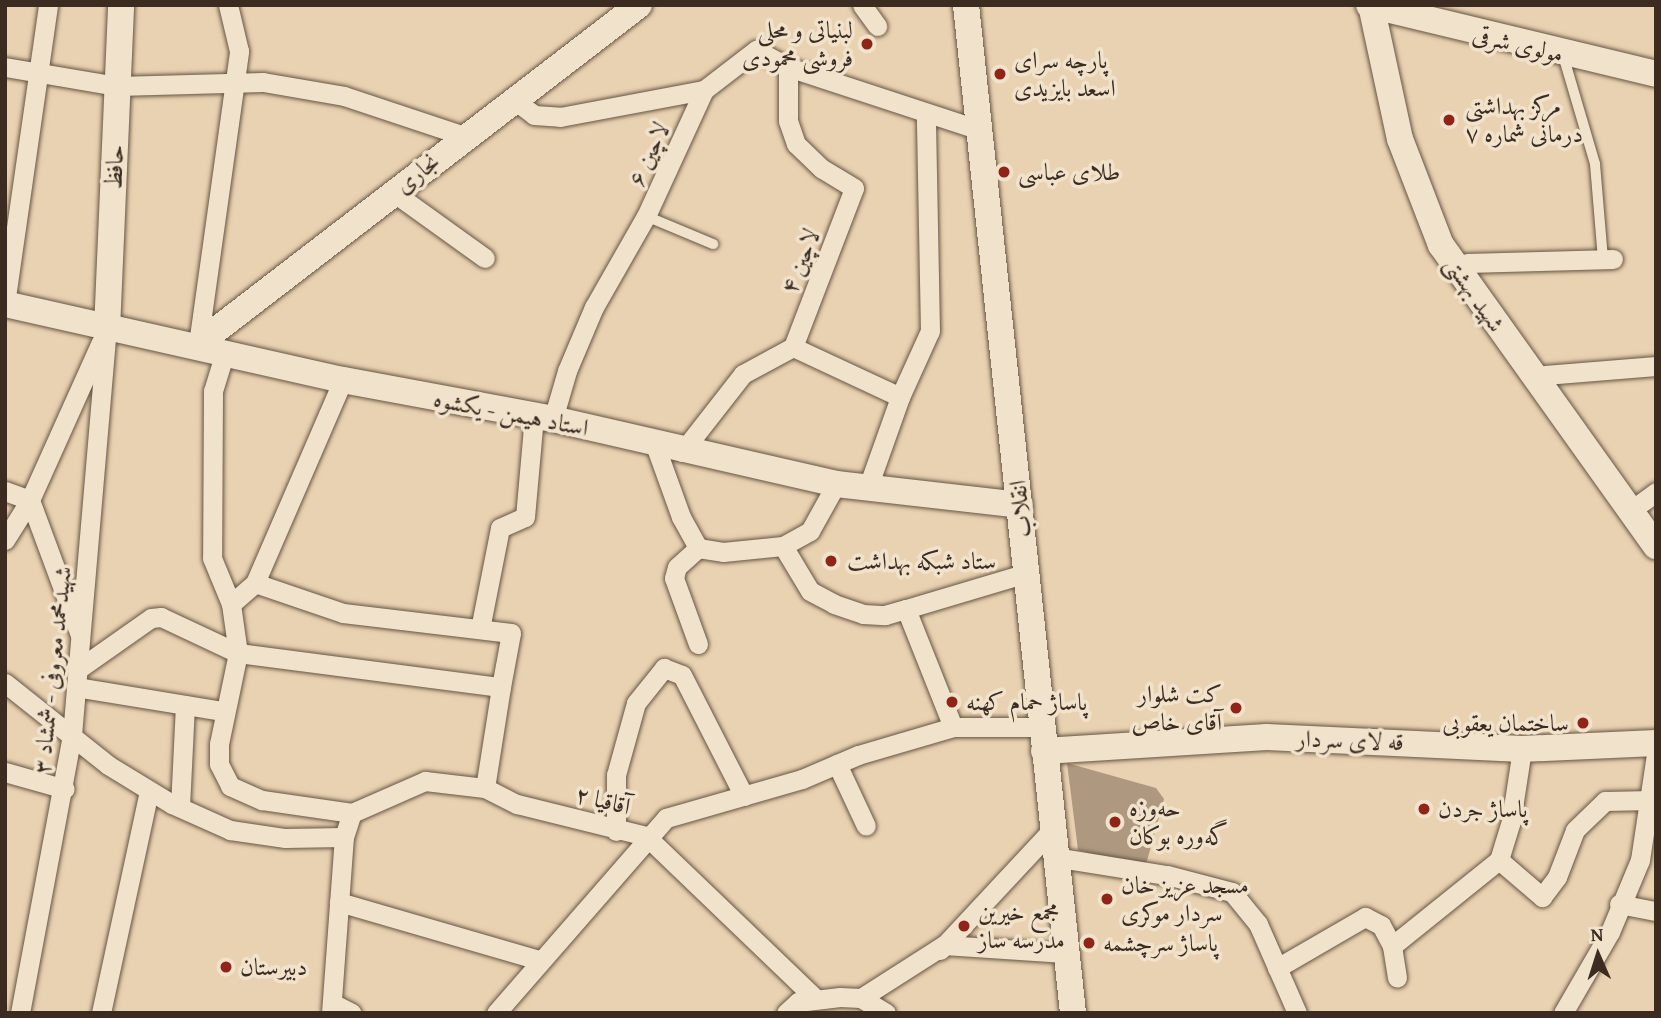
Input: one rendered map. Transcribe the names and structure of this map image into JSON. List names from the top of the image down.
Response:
{
  "streets": {
    "street": [
      "مولوی شرقی",
      "لاچین ۶",
      "حافظ",
      "نجاری",
      "لاچین ۴",
      "شهید بهشتی",
      "استاد هیمن - یکشوه",
      "انقلاب",
      "شهیدمحمد معروفی - شمشاد ۳",
      "قه لای سردار",
      "آقاقیا ۲"
    ]
  },
  "crossings": [
    ["مولوی شرقی", "شهید بهشتی"],
    ["لاچین ۶", "نجاری"],
    ["لاچین ۶", "استاد هیمن - یکشوه"],
    ["حافظ", "استاد هیمن - یکشوه"],
    ["حافظ", "شهیدمحمد معروفی - شمشاد ۳"],
    ["نجاری", "استاد هیمن - یکشوه"],
    ["استاد هیمن - یکشوه", "انقلاب"],
    ["استاد هیمن - یکشوه", "شهیدمحمد معروفی - شمشاد ۳"],
    ["انقلاب", "قه لای سردار"]
  ],
  "places": [
    "لبنیاتی و محلی فروشی محمودی",
    "پارچه سرای اسعد بایزیدی",
    "مرکز بهداشتی درمانی شماره ۷",
    "طلای عباسی",
    "ستاد شبکه بهداشت",
    "پاساژ حمام کهنه",
    "کت شلوار آقای خاص",
    "ساختمان یعقوبی",
    "پاساژ جردن",
    "حه‌وزه گه‌وره بوکان",
    "مسجد عزیز خان سردار موکری",
    "مجمع خیرین مدرسه ساز",
    "پاساژ سرچشمه",
    "دبیرستان"
  ],
  "north": "top"
}
